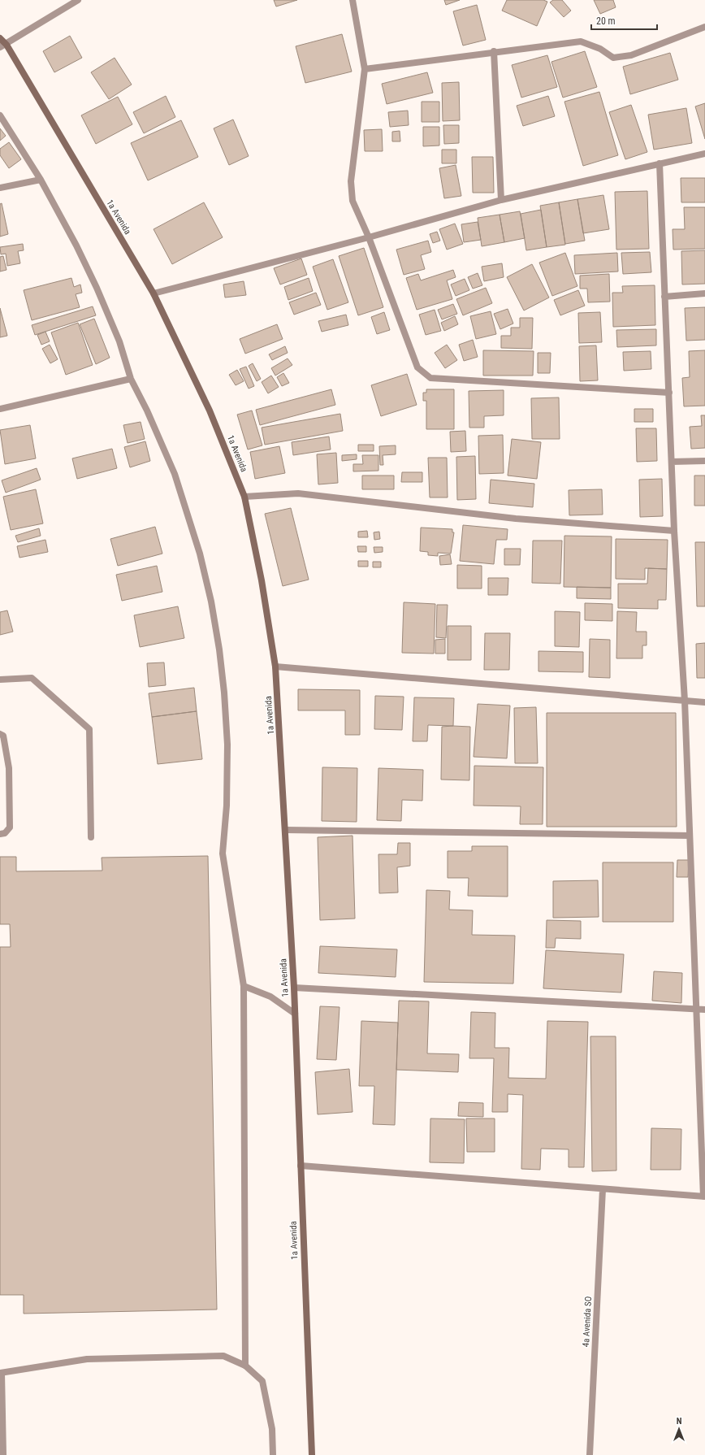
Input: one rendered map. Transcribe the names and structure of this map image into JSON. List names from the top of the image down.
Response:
{
  "streets": {
    "street": ["1a Avenida", "4a Avenida SO"]
  },
  "scale_bar": "20 m",
  "north": "top"
}
